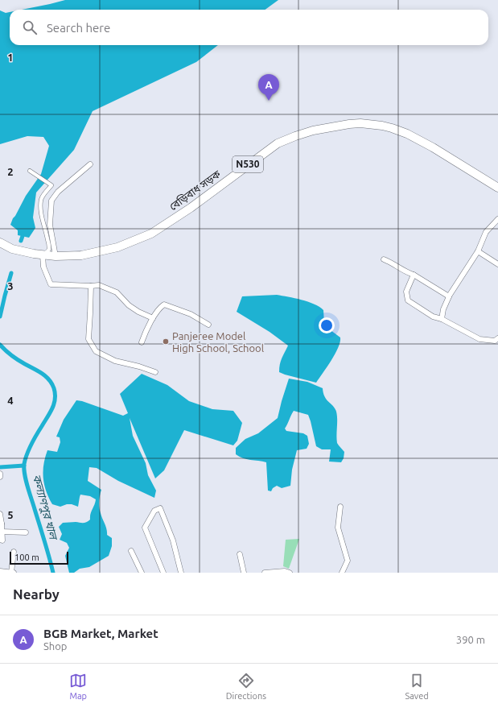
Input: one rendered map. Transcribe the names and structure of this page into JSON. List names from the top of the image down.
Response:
{
  "streets": {
    "highway": ["N530", "বেড়িবাধ সড়ক"]
  },
  "water": ["কল্যাণপুর খাল"],
  "places": ["Panjeree Model High School, School"],
  "scale_bar": "100 m",
  "page": {
    "search": "Search here",
    "pins": "A",
    "scale": "100 m",
    "heading": "Nearby",
    "list": [
      {
        "mark": "A",
        "name": "BGB Market, Market",
        "note": "Shop",
        "value": "390 m"
      }
    ],
    "nav": ["Map", "Directions", "Saved"]
  },
  "grid": {
    "rows": [
      "1",
      "2",
      "3",
      "4",
      "5"
    ]
  }
}
